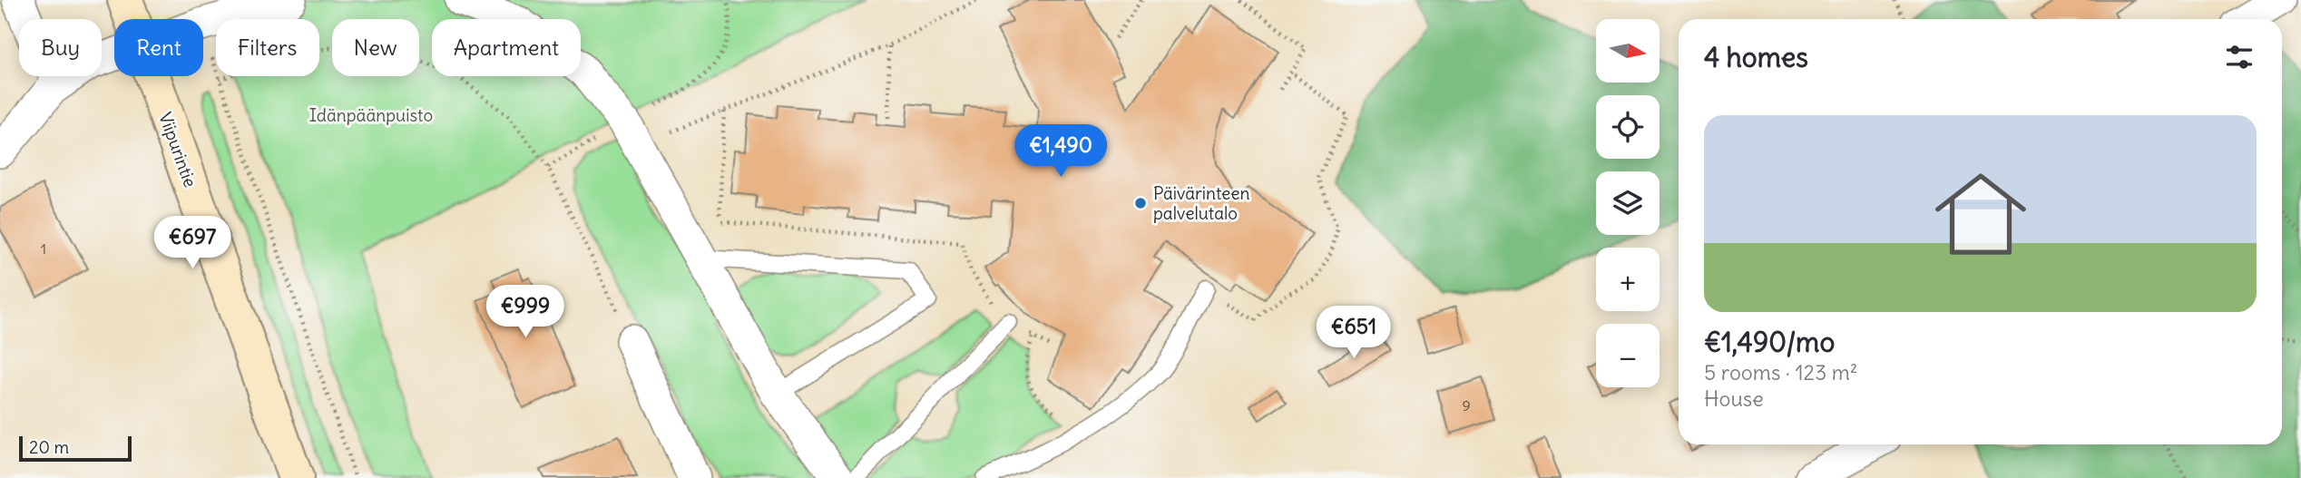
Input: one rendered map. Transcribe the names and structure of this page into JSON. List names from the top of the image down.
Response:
{
  "streets": {
    "main road": ["Viipurintie"]
  },
  "parks": ["Idänpäänpuisto"],
  "places": ["Päivärinteen palvelutalo"],
  "house_numbers": ["1", "9"],
  "scale_bar": "20 m",
  "north": "right",
  "page": {
    "map_buttons": ["+", "−"],
    "chip": [
      "Buy",
      "Rent",
      "Filters",
      "New",
      "Apartment"
    ],
    "heading": "4 homes",
    "list": [
      {
        "name": "€1,490/mo",
        "note": "5 rooms · 123 m² · House"
      }
    ],
    "price": [
      "€1,490",
      "€697",
      "€999",
      "€651"
    ],
    "scale": "20 m"
  }
}
